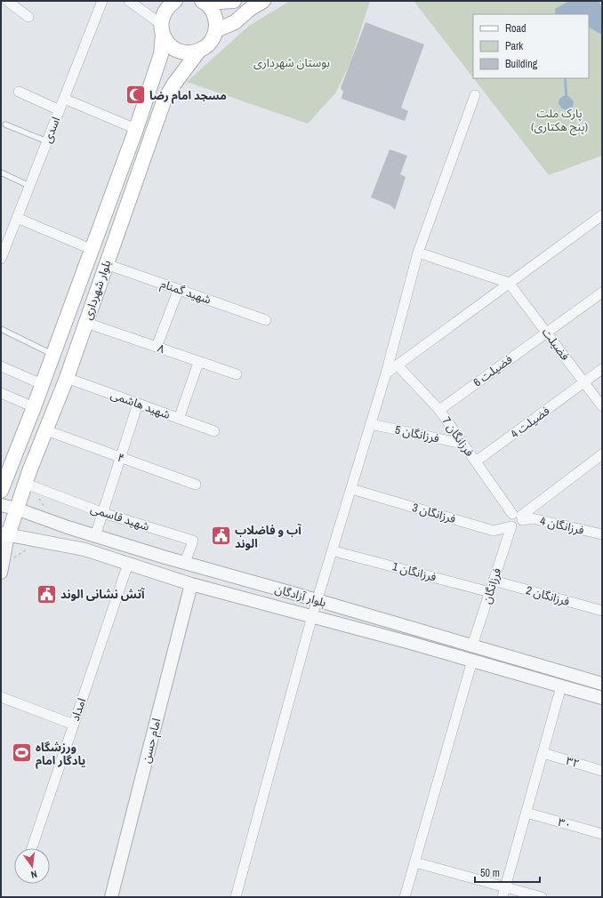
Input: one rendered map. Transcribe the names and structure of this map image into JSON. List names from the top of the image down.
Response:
{
  "streets": {
    "main road": ["بلوار شهرداری"],
    "street": [
      "اسدی",
      "شهید گمنام",
      "فضیلت",
      "۸",
      "فضیلت 6",
      "شهید هاشمی",
      "فضیلت 4",
      "فرزانگان 5",
      "فرزانگان 7",
      "۴",
      "فرزانگان 3",
      "شهید قاسمی",
      "فرزانگان 4",
      "فرزانگان 1",
      "فرزانگان",
      "بلوار آزادگان",
      "فرزانگان 2",
      "امداد",
      "امام حسن",
      "۳۲",
      "۳۰"
    ]
  },
  "crossings": [
    ["بلوار شهرداری", "شهید گمنام"],
    ["بلوار شهرداری", "۸"],
    ["بلوار شهرداری", "شهید هاشمی"],
    ["بلوار شهرداری", "۴"],
    ["بلوار شهرداری", "شهید قاسمی"],
    ["بلوار شهرداری", "بلوار آزادگان"],
    ["فضیلت", "فضیلت 6"],
    ["فضیلت", "فضیلت 4"],
    ["فضیلت 6", "فرزانگان 7"],
    ["فضیلت 4", "فرزانگان 7"],
    ["فرزانگان 5", "فرزانگان 7"],
    ["فرزانگان 7", "فرزانگان 4"],
    ["فرزانگان 7", "فرزانگان"],
    ["فرزانگان 3", "فرزانگان"],
    ["شهید قاسمی", "بلوار آزادگان"],
    ["فرزانگان 4", "فرزانگان"],
    ["فرزانگان 1", "فرزانگان"],
    ["فرزانگان", "بلوار آزادگان"],
    ["فرزانگان", "فرزانگان 2"],
    ["بلوار آزادگان", "امداد"],
    ["بلوار آزادگان", "امام حسن"]
  ],
  "parks": ["بوستان شهرداری", "پارک ملت (پنج هکتاری)"],
  "places": {
    "mosque": ["مسجد امام رضا"],
    "public building": ["آب و فاضلاب الوند", "آتش نشانی الوند"],
    "sports": ["ورزشگاه یادگار امام"]
  },
  "legend": ["Road", "Park", "Building"],
  "scale_bar": "50 m",
  "north": "bottom"
}
